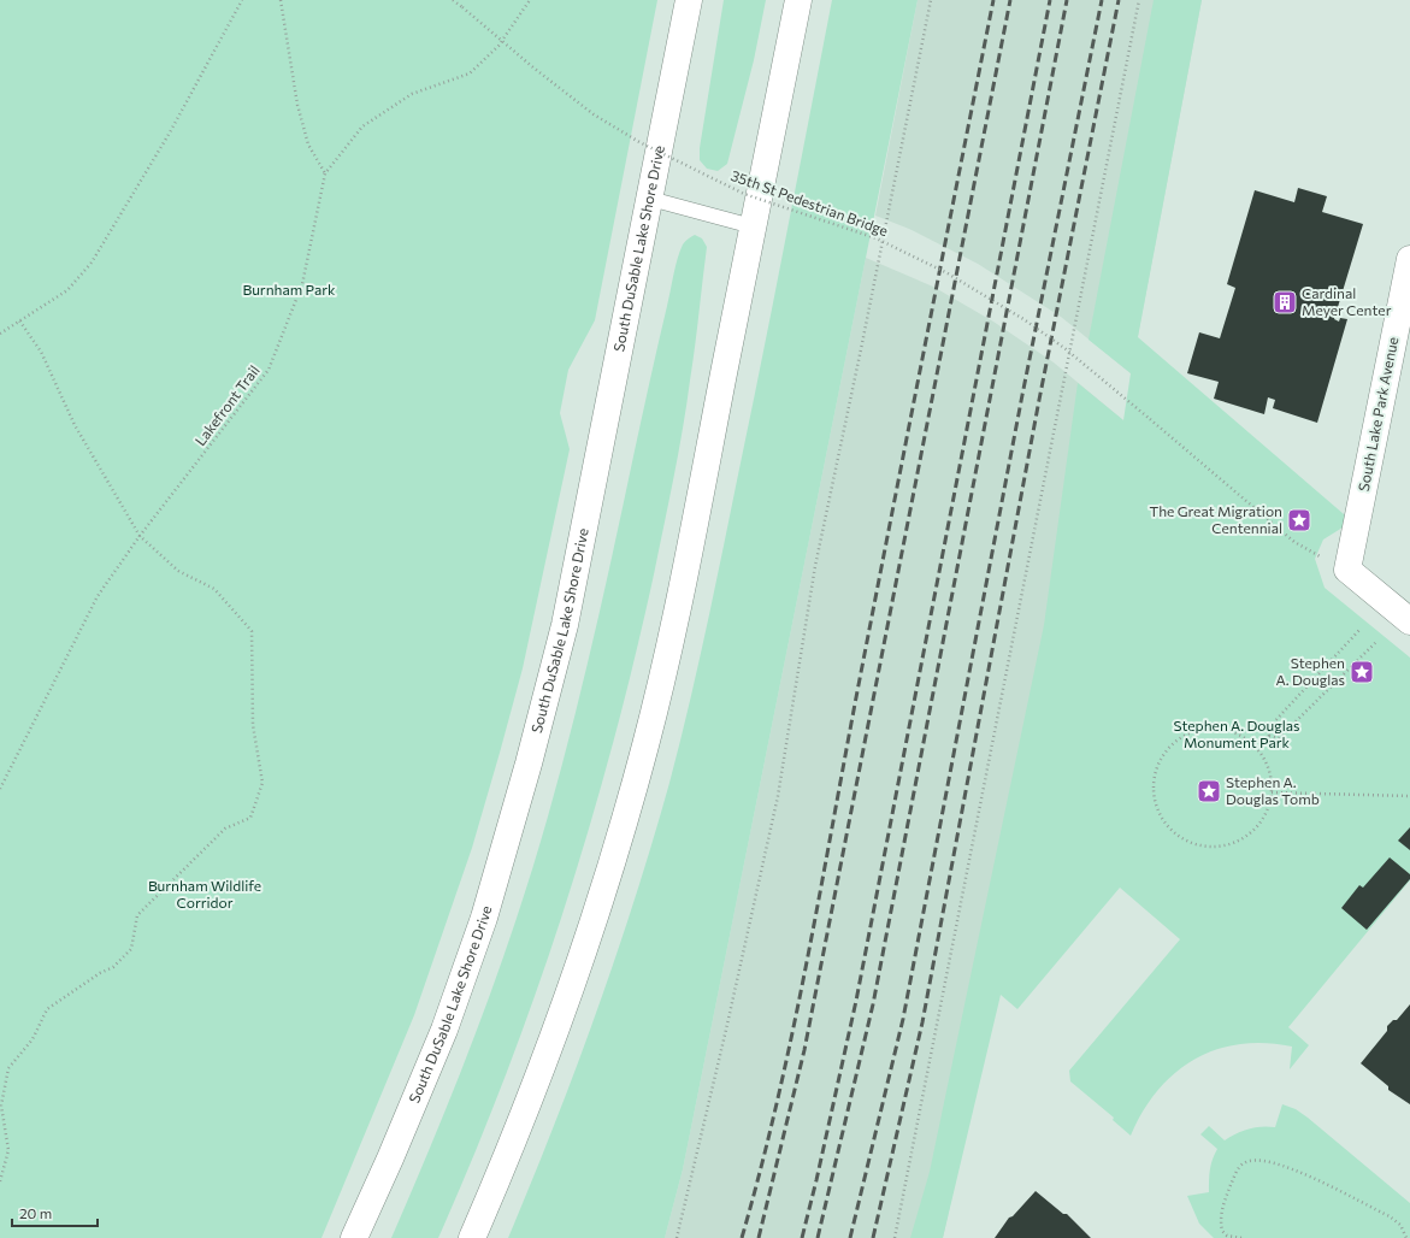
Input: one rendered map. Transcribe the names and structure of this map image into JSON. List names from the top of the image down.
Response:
{
  "streets": {
    "main road": ["South DuSable Lake Shore Drive", "South Lake Park Avenue"],
    "path": ["35th St Pedestrian Bridge", "Lakefront Trail"]
  },
  "crossings": [
    ["35th St Pedestrian Bridge", "South Lake Park Avenue"]
  ],
  "parks": ["Burnham Park", "Stephen A. Douglas Monument Park", "Burnham Wildlife Corridor"],
  "places": {
    "building": ["Cardinal Meyer Center"],
    "place": ["The Great Migration Centennial", "Stephen A. Douglas", "Stephen A. Douglas Tomb"]
  },
  "scale_bar": "20 m"
}
